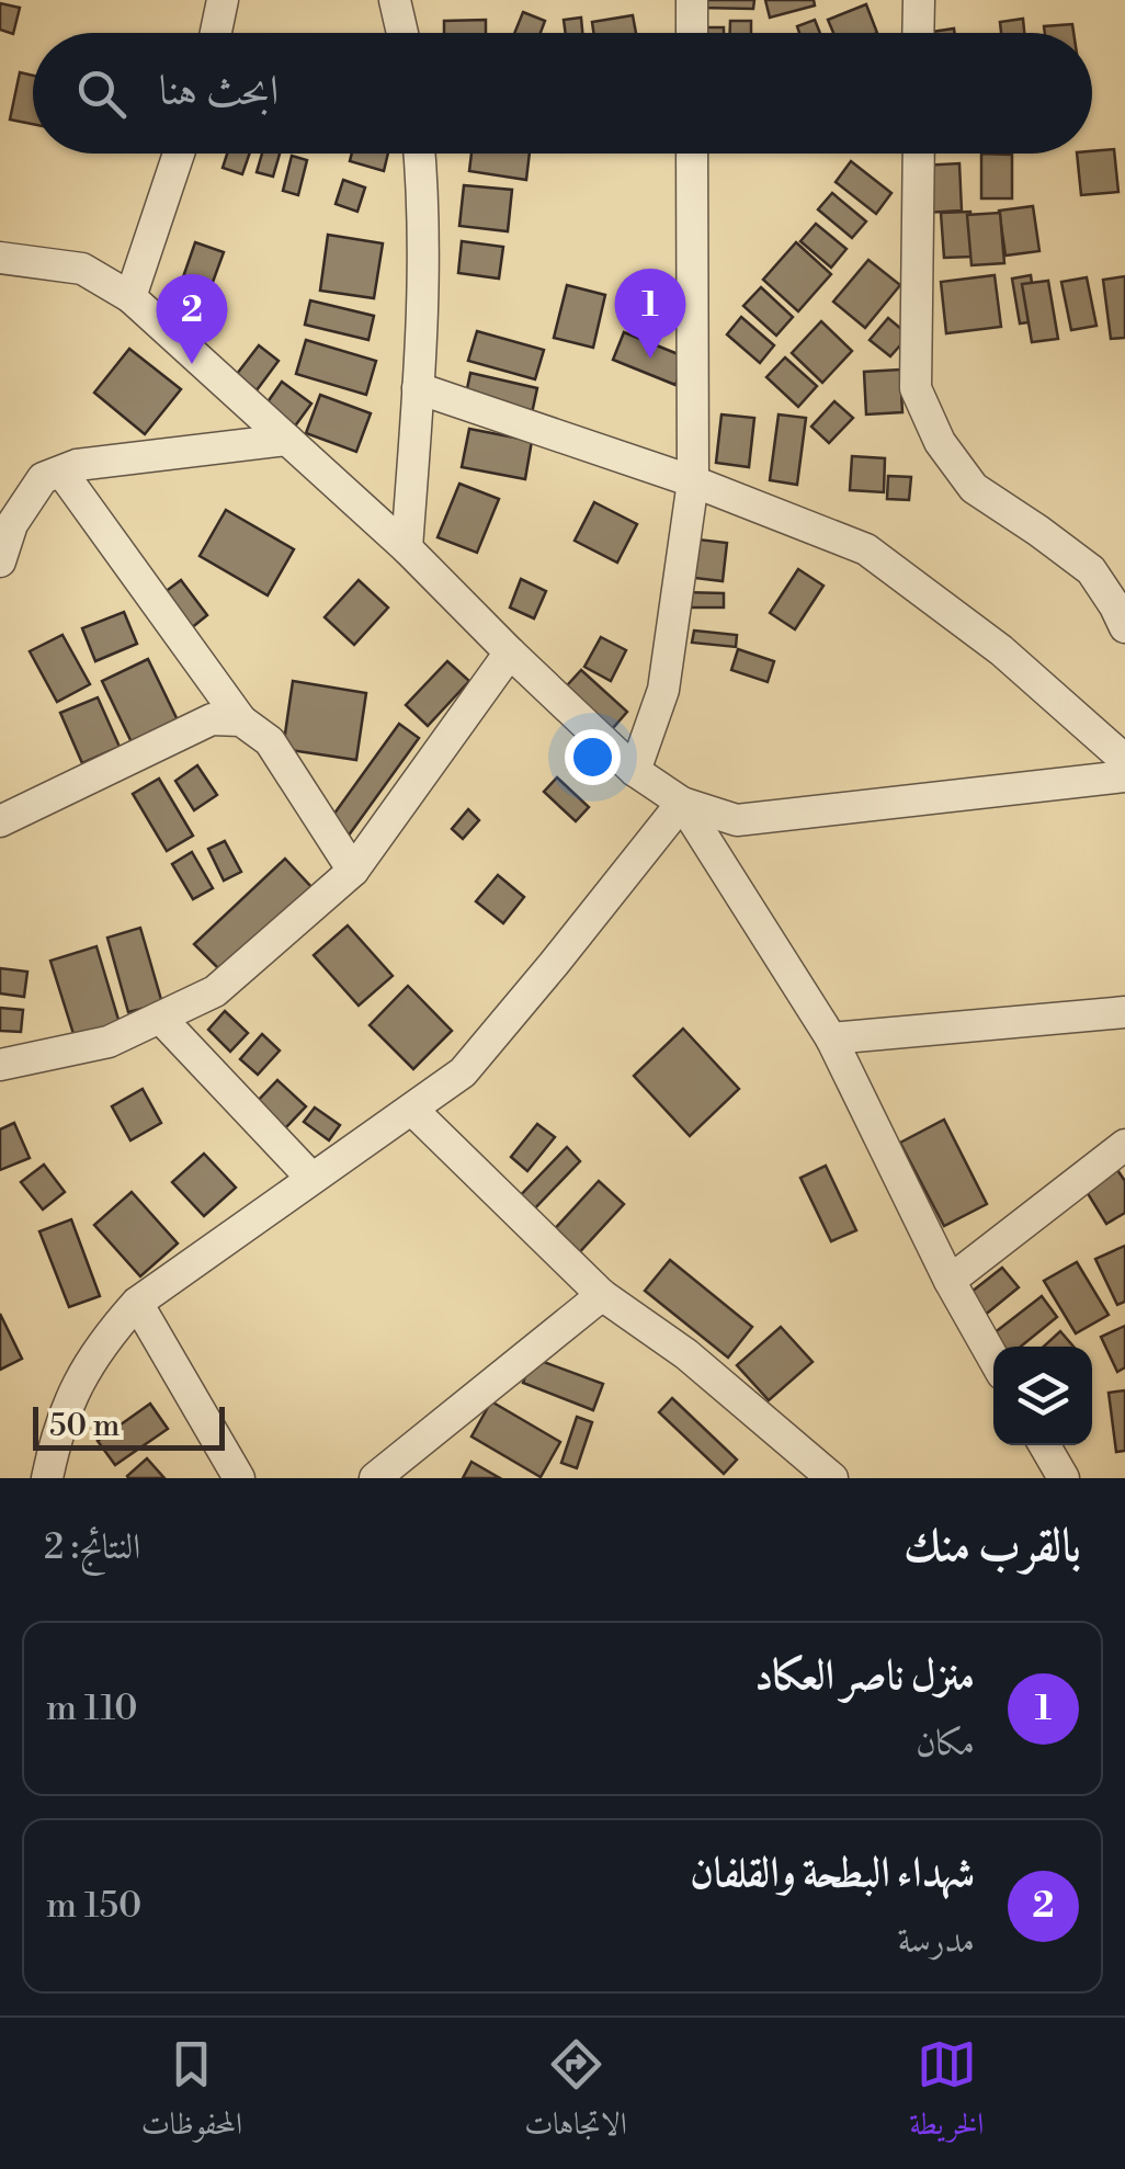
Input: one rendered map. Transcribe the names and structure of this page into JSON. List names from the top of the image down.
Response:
{
  "scale_bar": "50 m",
  "page": {
    "search": "ابحث هنا",
    "pins": ["1", "2"],
    "scale": "50 m",
    "heading": ["بالقرب منك", "النتائج: 2"],
    "list": [
      {
        "mark": "1",
        "name": "منزل ناصر العكاد",
        "note": "مكان",
        "value": "110 m"
      },
      {
        "mark": "2",
        "name": "شهداء البطحة والقلفان",
        "note": "مدرسة",
        "value": "150 m"
      }
    ],
    "nav": ["الخريطة", "الاتجاهات", "المحفوظات"]
  }
}
